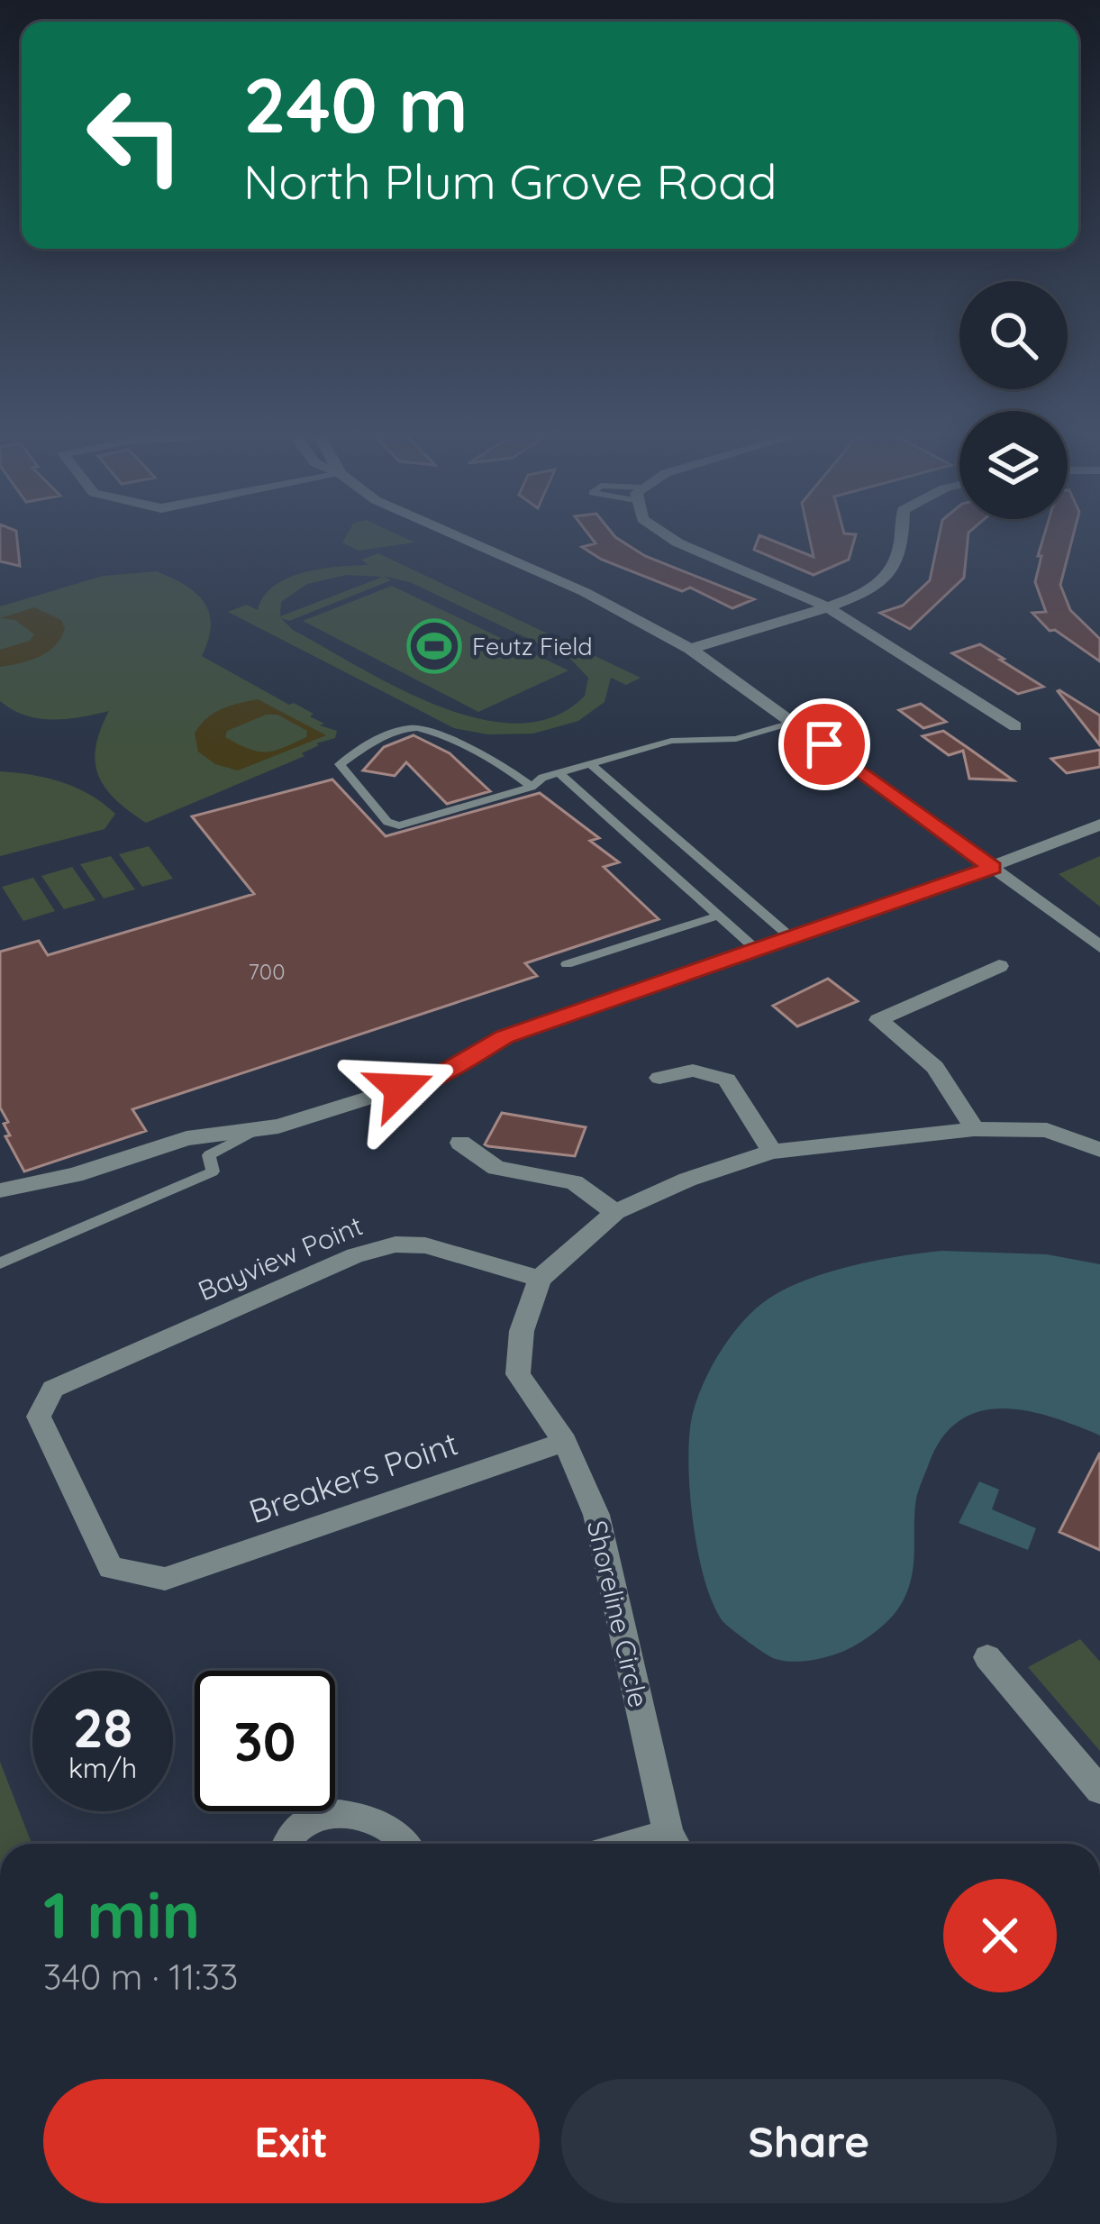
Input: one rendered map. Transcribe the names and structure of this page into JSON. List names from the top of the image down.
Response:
{
  "streets": {
    "street": ["Bayview Point", "Breakers Point", "Shoreline Circle"]
  },
  "crossings": [
    ["Bayview Point", "Breakers Point"],
    ["Bayview Point", "Shoreline Circle"],
    ["Breakers Point", "Shoreline Circle"]
  ],
  "places": {
    "sports": ["Feutz Field"]
  },
  "house_numbers": ["700"],
  "page": {
    "turn": ["240 m", "North Plum Grove Road"],
    "speed": "28 km/h",
    "limit": "30",
    "heading": ["1 min", "340 m · 11:33"],
    "buttons": ["Exit", "Share"]
  }
}
